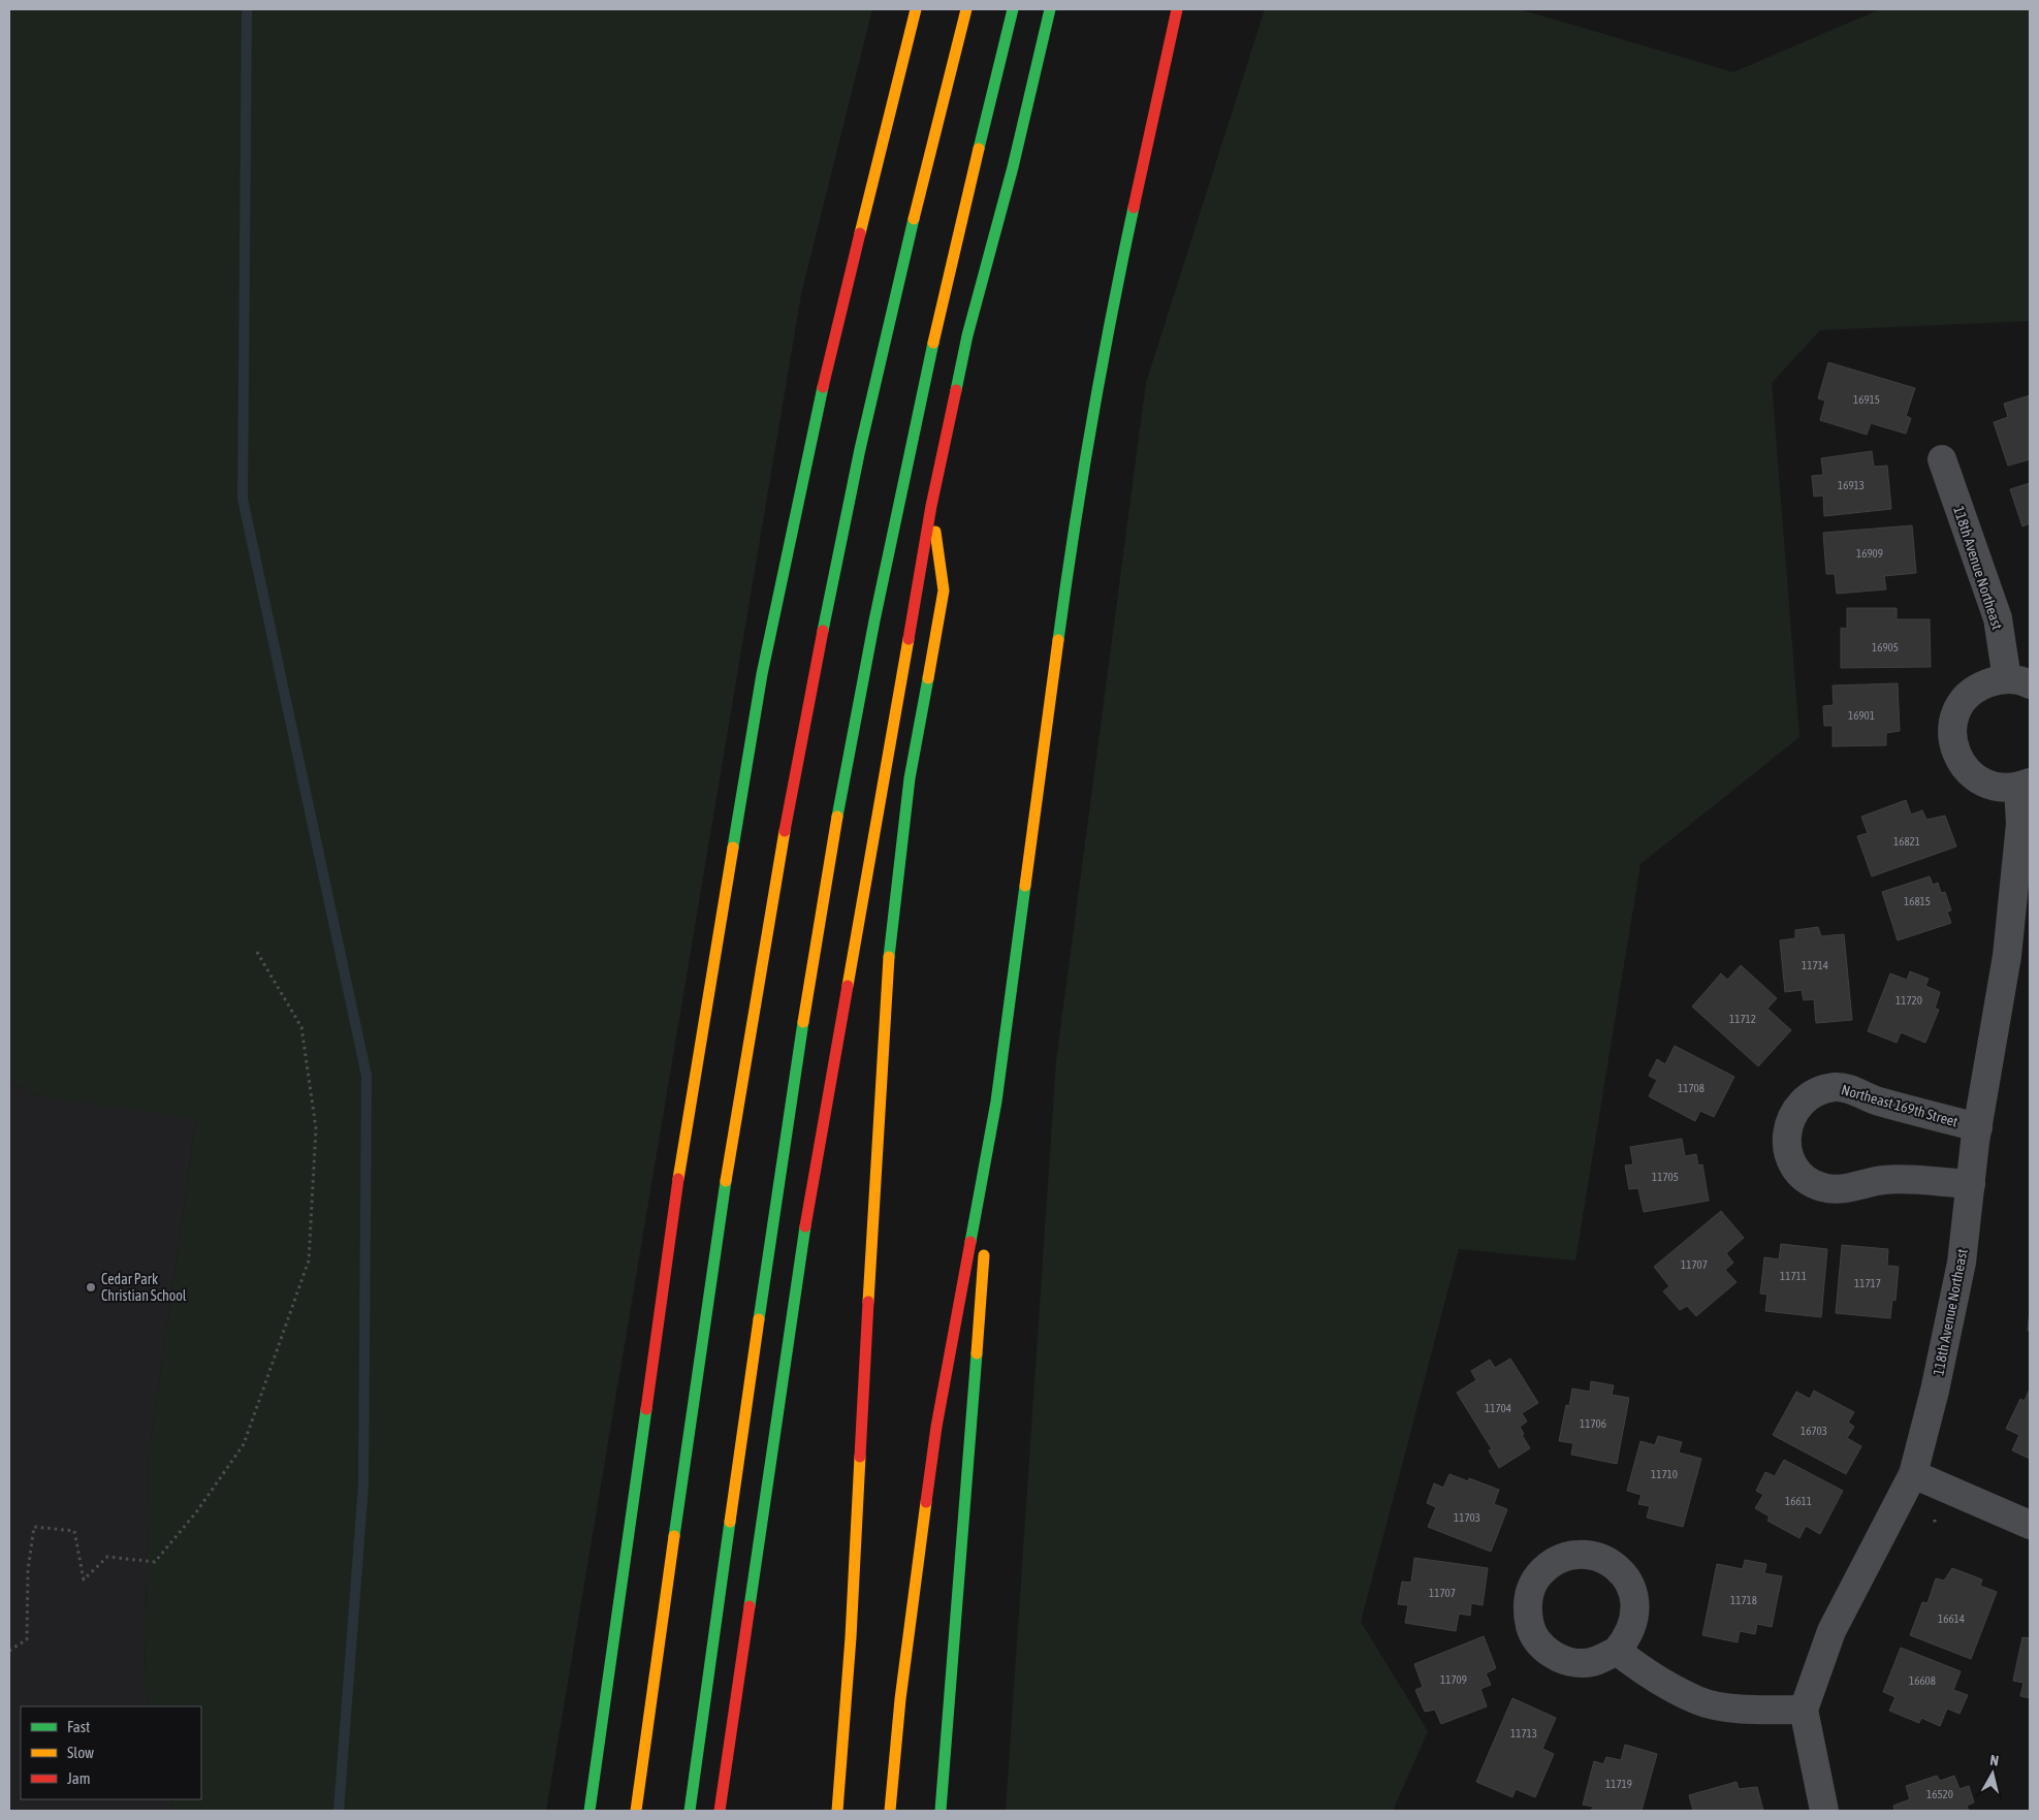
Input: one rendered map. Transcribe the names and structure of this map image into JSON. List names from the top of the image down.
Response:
{
  "streets": {
    "street": ["118th Avenue Northeast", "Northeast 169th Street"]
  },
  "crossings": [
    ["118th Avenue Northeast", "Northeast 169th Street"]
  ],
  "places": ["Cedar Park Christian School"],
  "house_numbers": [
    "16915",
    "16913",
    "16909",
    "16905",
    "16901",
    "16821",
    "16815",
    "11714",
    "11720",
    "11712",
    "11708",
    "11705",
    "11707",
    "11711",
    "11717",
    "11704",
    "11706",
    "16703",
    "11710",
    "16611",
    "11703",
    "11707",
    "11718",
    "16614",
    "11709",
    "16608",
    "11713",
    "11719",
    "16520"
  ],
  "legend": ["Fast", "Slow", "Jam"],
  "north": "top"
}
